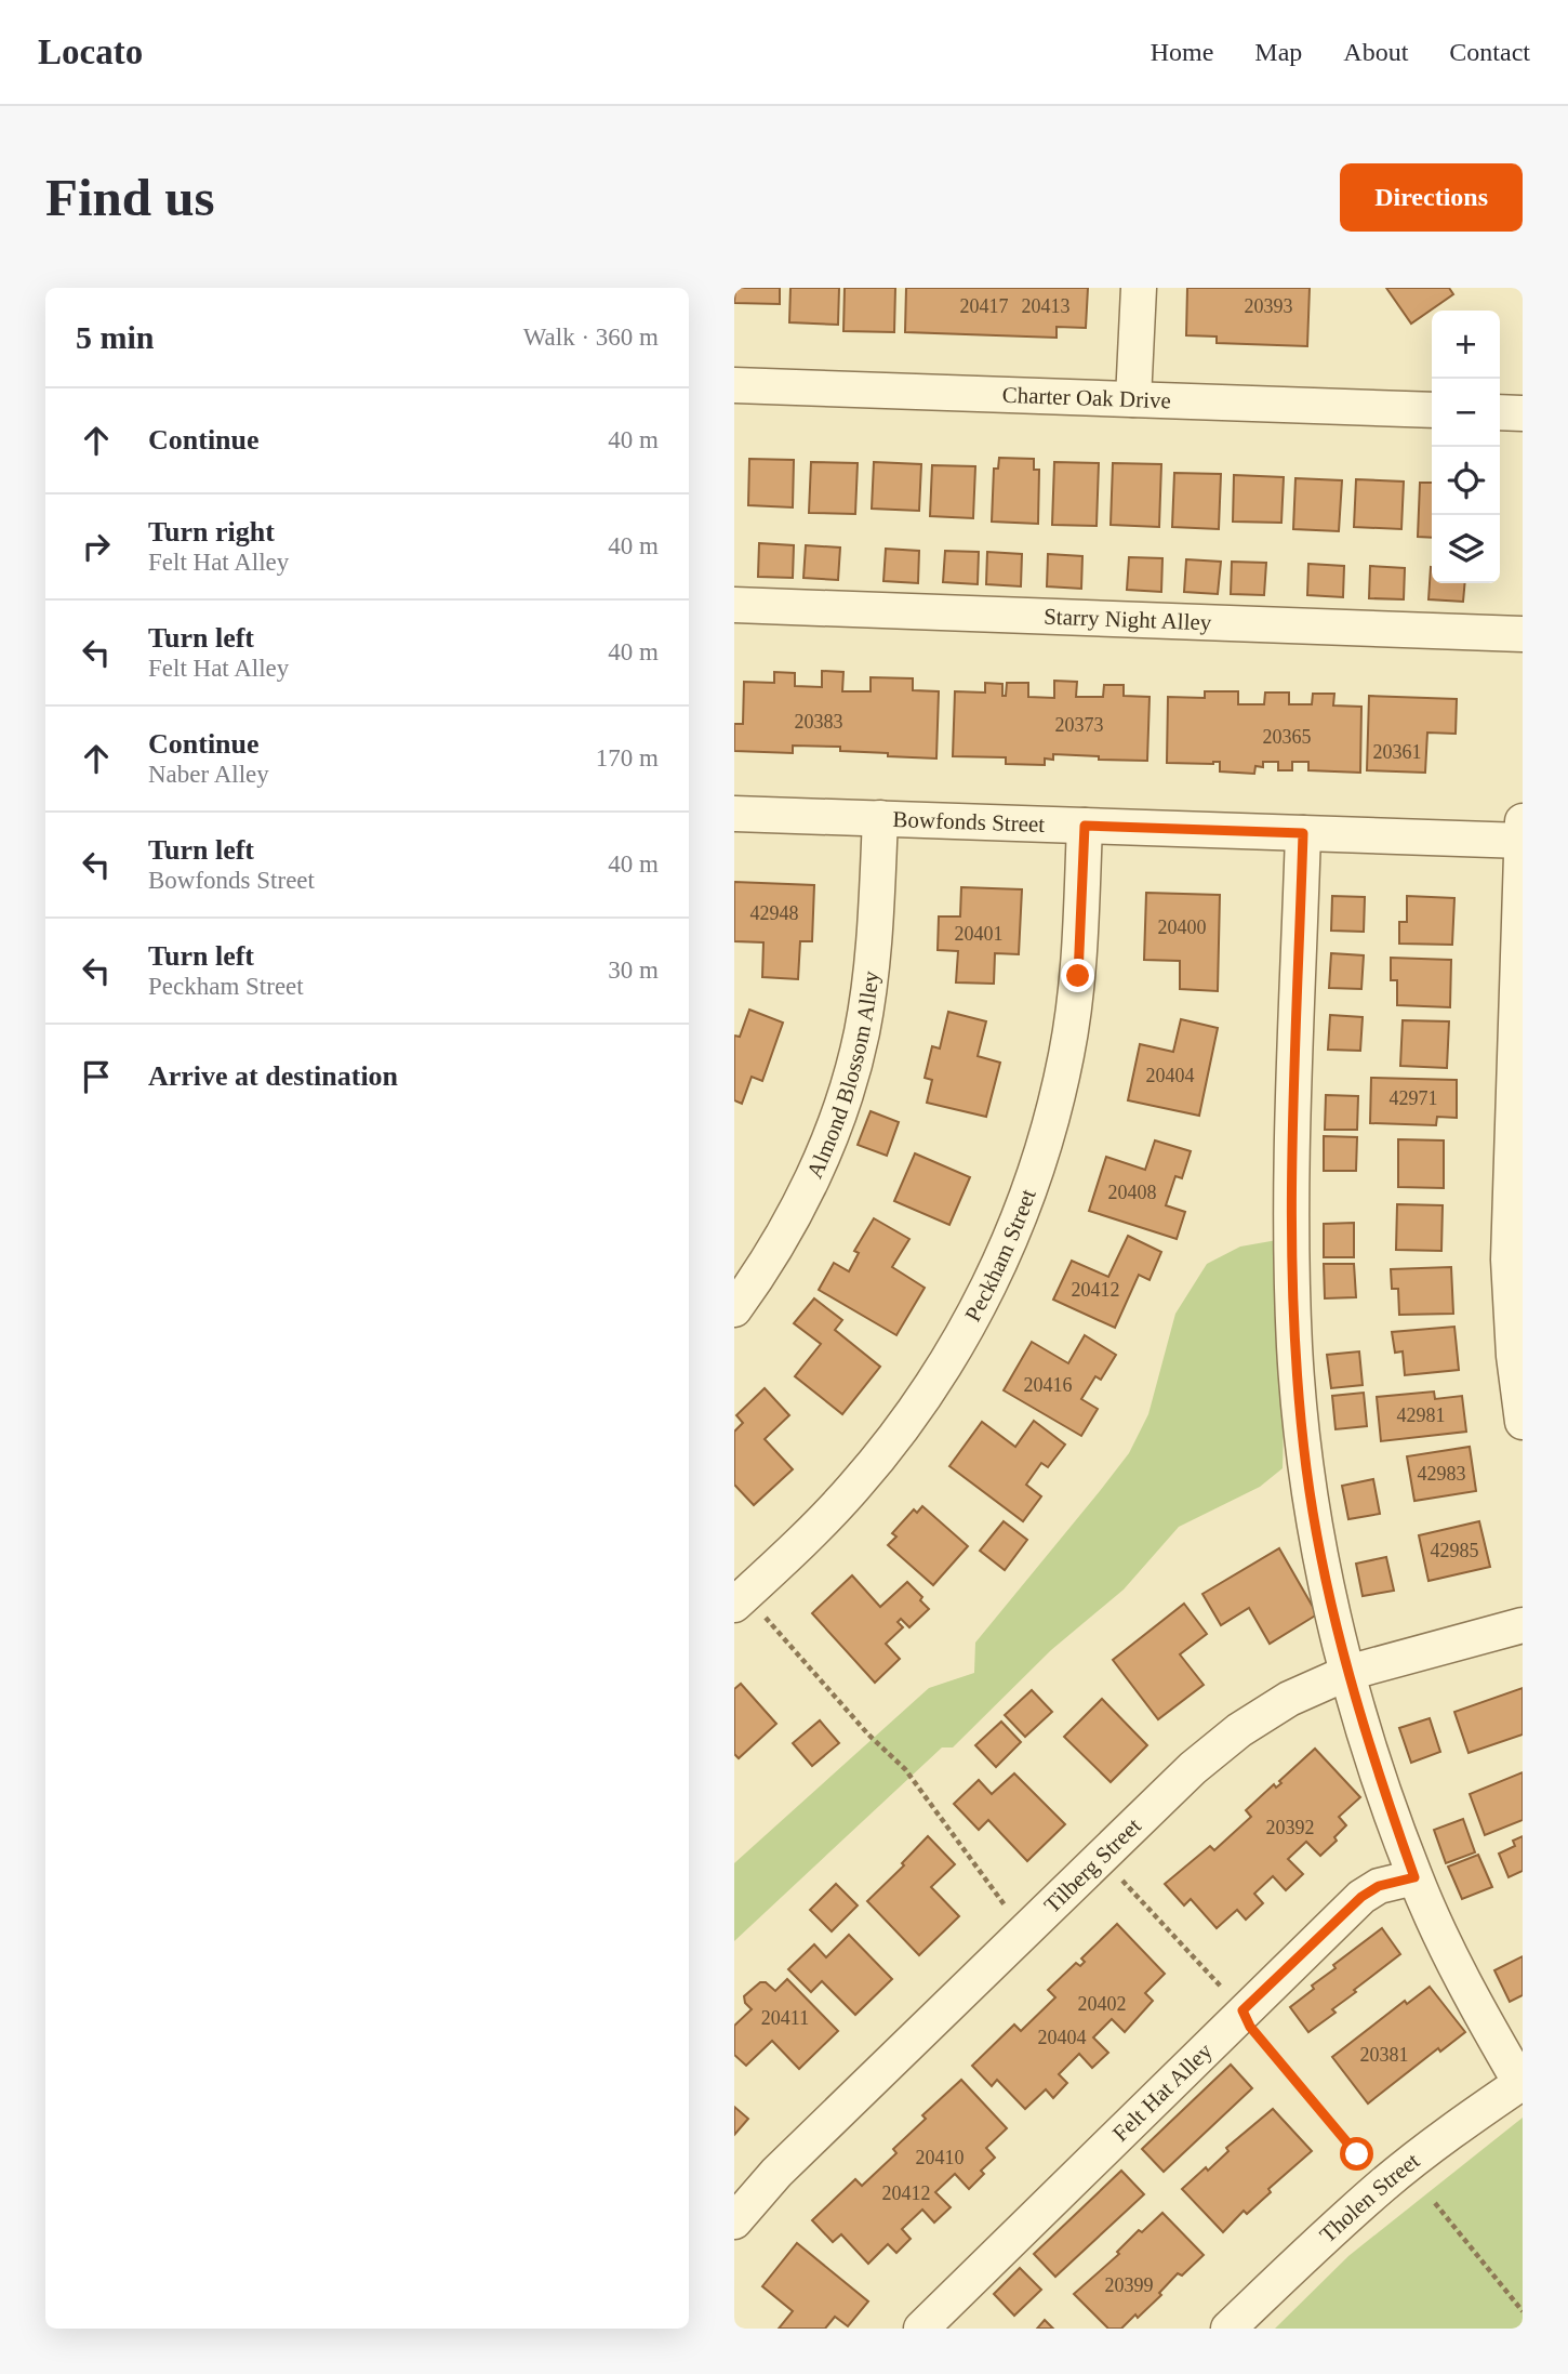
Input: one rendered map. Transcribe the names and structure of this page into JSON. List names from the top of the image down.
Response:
{
  "streets": {
    "street": [
      "Charter Oak Drive",
      "Starry Night Alley",
      "Bowfonds Street",
      "Almond Blossom Alley",
      "Peckham Street",
      "Tilberg Street",
      "Felt Hat Alley",
      "Tholen Street"
    ]
  },
  "crossings": [
    ["Bowfonds Street", "Almond Blossom Alley"],
    ["Bowfonds Street", "Peckham Street"]
  ],
  "house_numbers": [
    "20417",
    "20413",
    "20393",
    "20383",
    "20373",
    "20365",
    "20361",
    "42948",
    "20400",
    "20401",
    "20404",
    "42971",
    "20408",
    "20412",
    "20416",
    "42981",
    "42983",
    "42985",
    "20392",
    "20402",
    "20411",
    "20404",
    "20381",
    "20410",
    "20412",
    "20399"
  ],
  "page": {
    "header": "Locato",
    "nav": [
      "Home",
      "Map",
      "About",
      "Contact"
    ],
    "buttons": "Directions",
    "title": "Find us",
    "heading": ["5 min", "Walk · 360 m"],
    "map_buttons": ["+", "−"],
    "list": [
      ["Continue", "40 m"],
      ["Turn right", "Felt Hat Alley", "40 m"],
      ["Turn left", "Felt Hat Alley", "40 m"],
      ["Continue", "Naber Alley", "170 m"],
      ["Turn left", "Bowfonds Street", "40 m"],
      ["Turn left", "Peckham Street", "30 m"],
      "Arrive at destination"
    ]
  }
}
